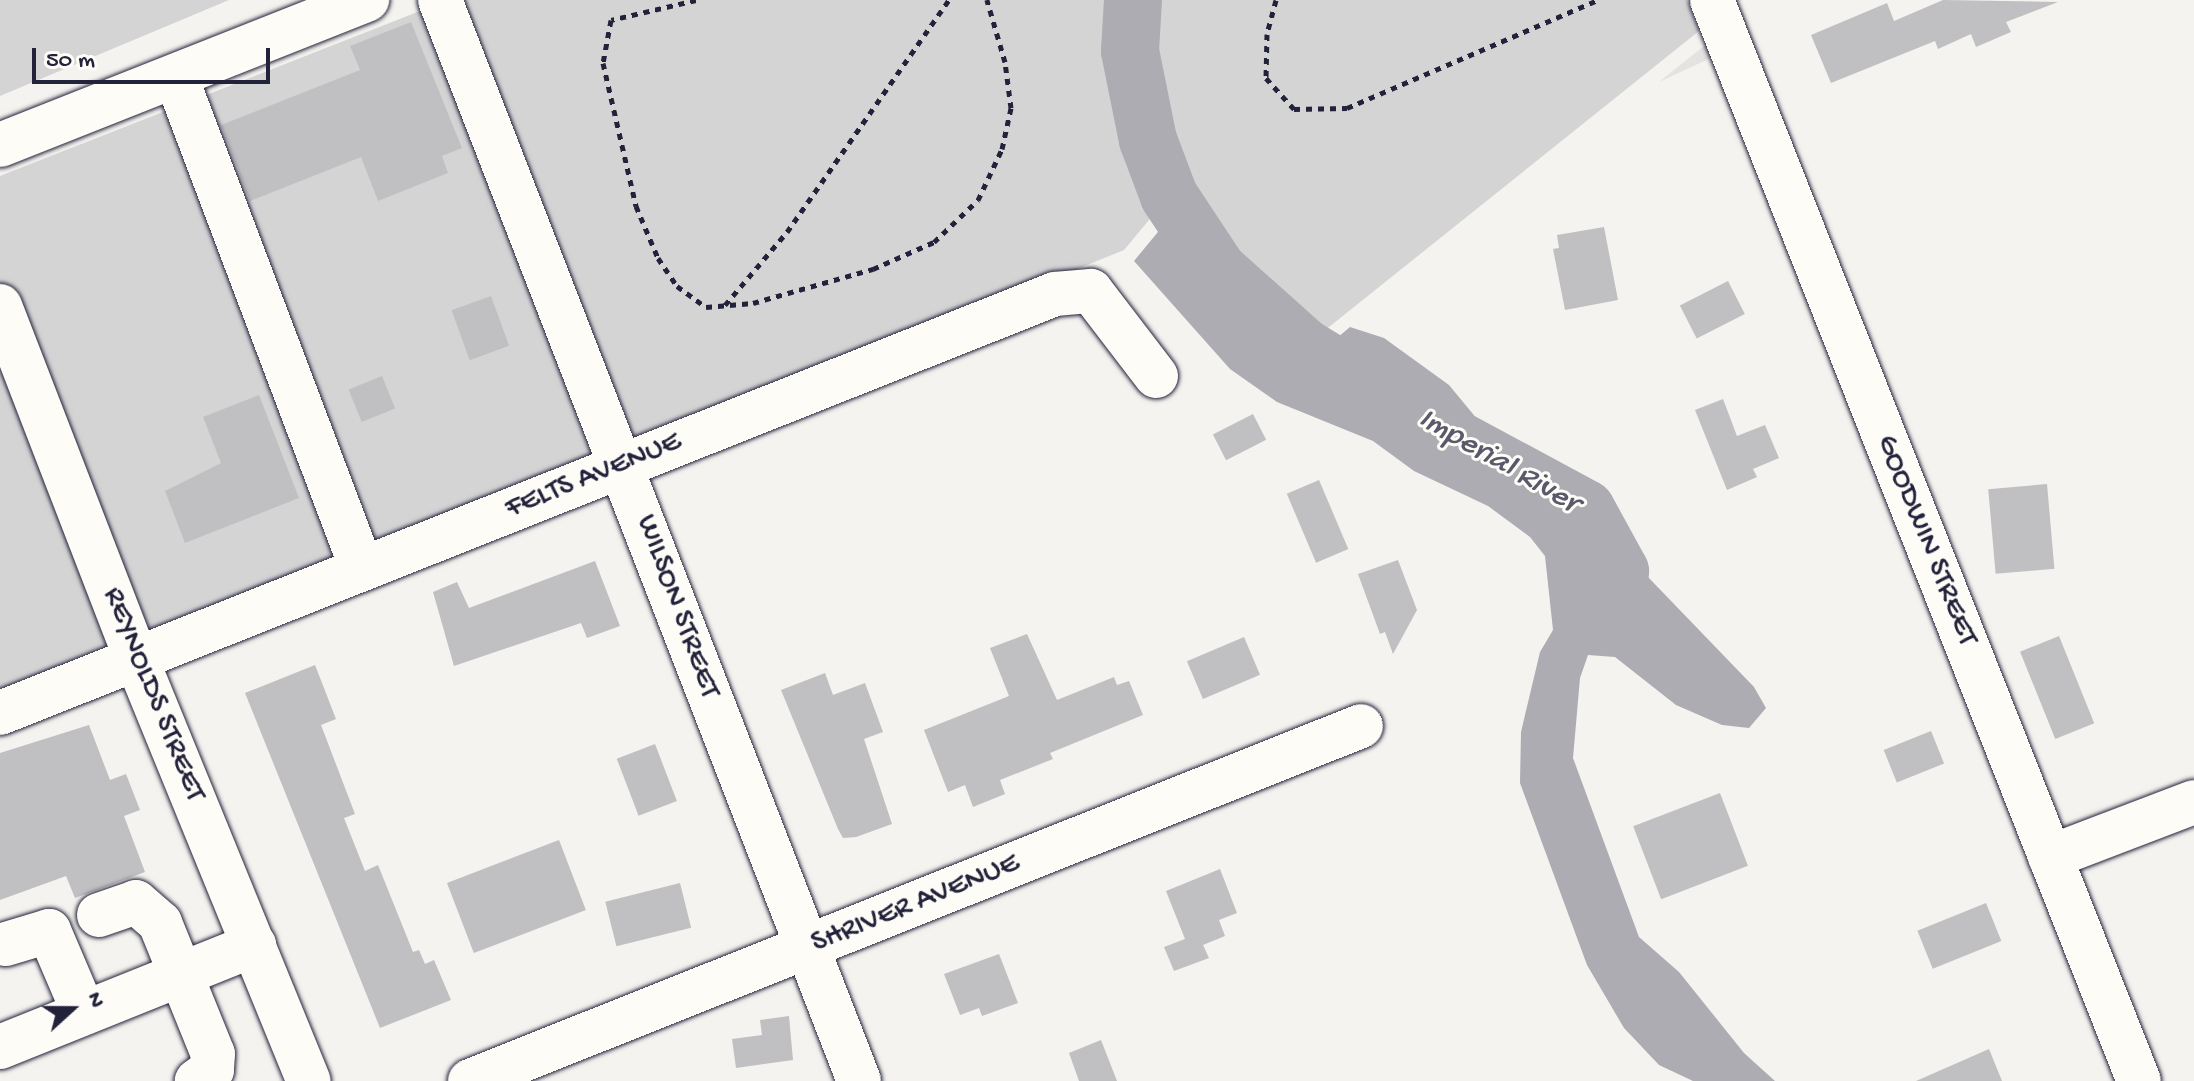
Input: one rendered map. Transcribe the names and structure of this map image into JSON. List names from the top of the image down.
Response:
{
  "streets": {
    "street": [
      "FELTS AVENUE",
      "GOODWIN STREET",
      "WILSON STREET",
      "REYNOLDS STREET",
      "SHRIVER AVENUE"
    ]
  },
  "crossings": [
    ["FELTS AVENUE", "WILSON STREET"],
    ["FELTS AVENUE", "REYNOLDS STREET"],
    ["WILSON STREET", "SHRIVER AVENUE"]
  ],
  "water": ["Imperial River"],
  "scale_bar": "50 m",
  "north": "right"
}
